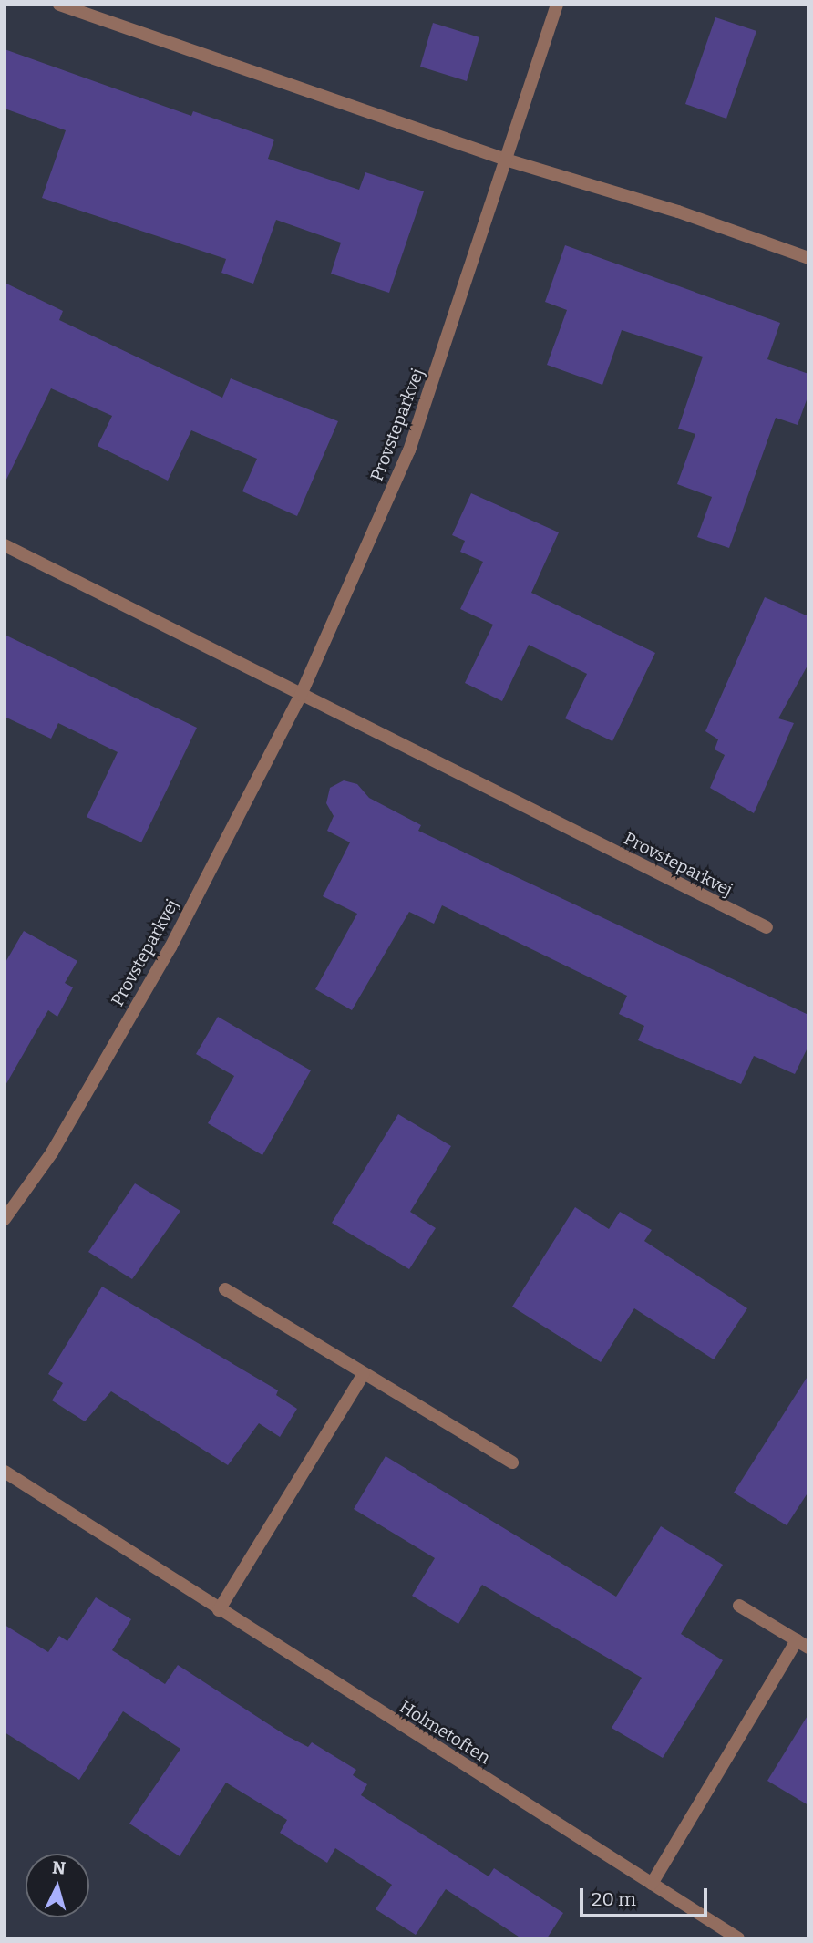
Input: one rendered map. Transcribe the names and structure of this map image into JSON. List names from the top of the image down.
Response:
{
  "streets": {
    "street": ["Provsteparkvej", "Holmetoften"]
  },
  "scale_bar": "20 m",
  "north": "top"
}
